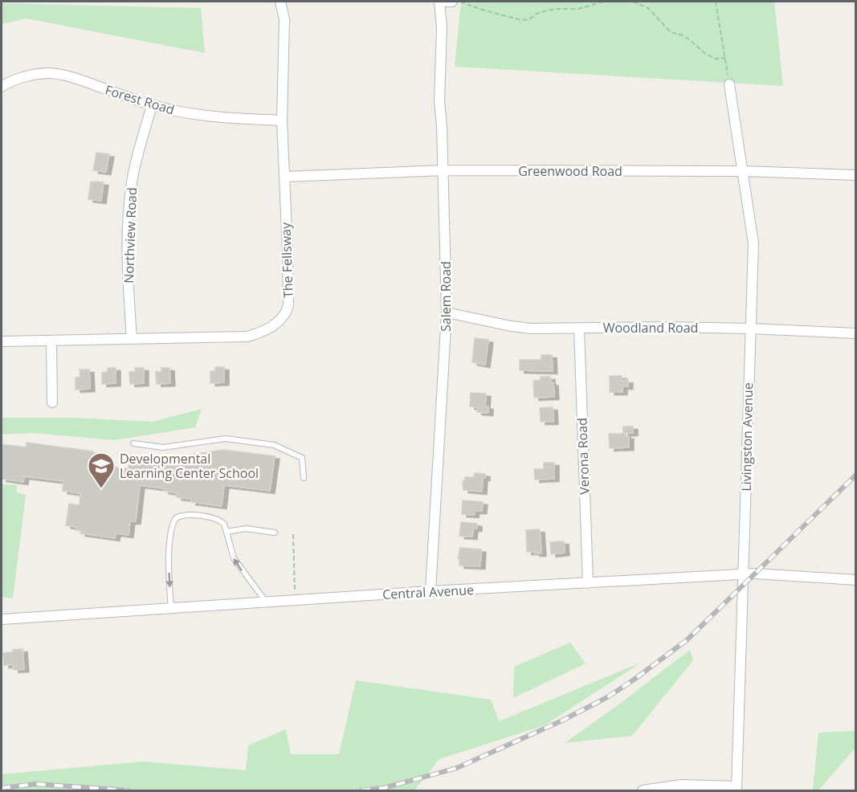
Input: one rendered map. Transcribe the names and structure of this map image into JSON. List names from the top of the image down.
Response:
{
  "streets": {
    "street": [
      "Forest Road",
      "Greenwood Road",
      "Northview Road",
      "The Fellsway",
      "Salem Road",
      "Woodland Road",
      "Livingston Avenue",
      "Verona Road",
      "Central Avenue"
    ]
  },
  "crossings": [
    ["Forest Road", "Northview Road"],
    ["Forest Road", "The Fellsway"],
    ["Greenwood Road", "The Fellsway"],
    ["Greenwood Road", "Salem Road"],
    ["Greenwood Road", "Livingston Avenue"],
    ["Northview Road", "The Fellsway"],
    ["Salem Road", "Woodland Road"],
    ["Salem Road", "Central Avenue"],
    ["Woodland Road", "Livingston Avenue"],
    ["Woodland Road", "Verona Road"],
    ["Livingston Avenue", "Central Avenue"],
    ["Verona Road", "Central Avenue"]
  ],
  "places": {
    "school or university": ["Developmental Learning Center School"]
  }
}
